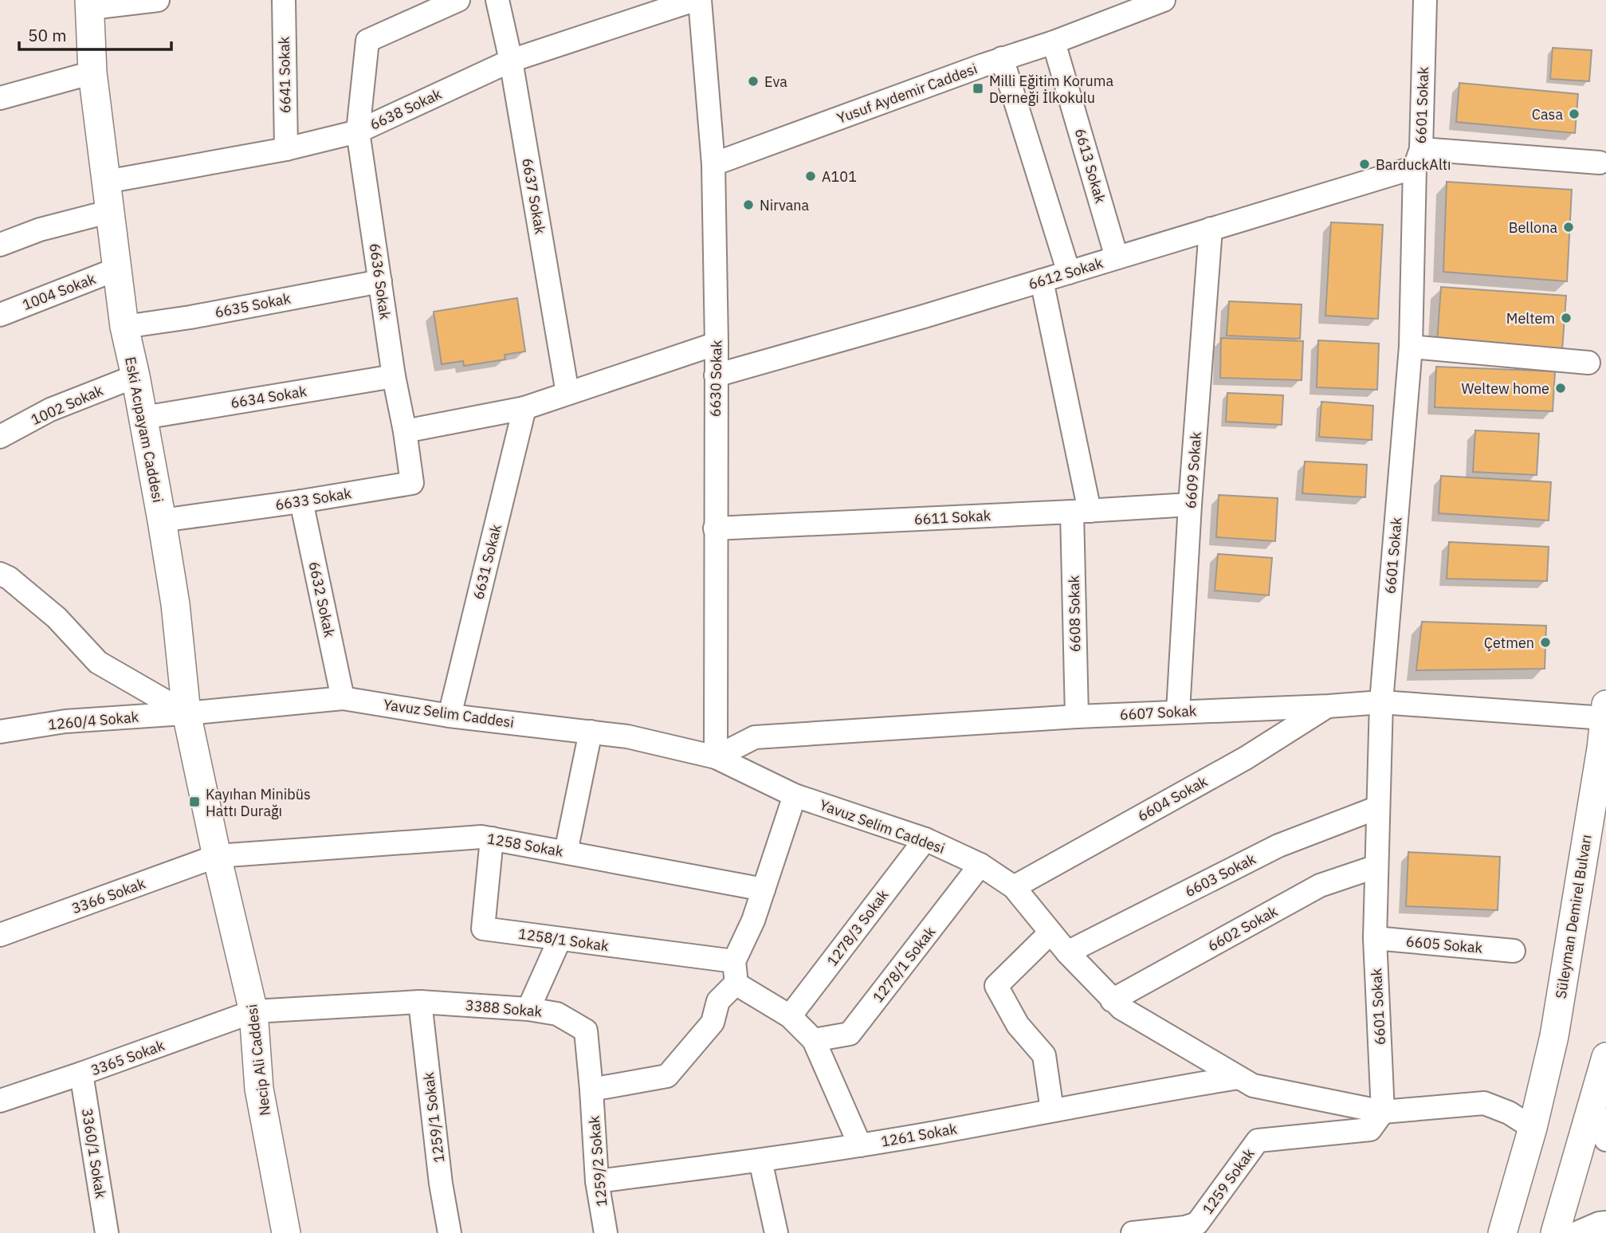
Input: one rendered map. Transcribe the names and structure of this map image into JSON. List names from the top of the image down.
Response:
{
  "streets": {
    "main road": ["Eski Acıpayam Caddesi", "Süleyman Demirel Bulvarı", "Necip Ali Caddesi"],
    "street": [
      "6641 Sokak",
      "Yusuf Aydemir Caddesi",
      "6601 Sokak",
      "6638 Sokak",
      "6613 Sokak",
      "6637 Sokak",
      "6612 Sokak",
      "6636 Sokak",
      "1004 Sokak",
      "6635 Sokak",
      "6630 Sokak",
      "6634 Sokak",
      "1002 Sokak",
      "6609 Sokak",
      "6633 Sokak",
      "6611 Sokak",
      "6631 Sokak",
      "6632 Sokak",
      "6608 Sokak",
      "6607 Sokak",
      "Yavuz Selim Caddesi",
      "1260/4 Sokak",
      "6604 Sokak",
      "1258 Sokak",
      "6603 Sokak",
      "3366 Sokak",
      "1278/3 Sokak",
      "6602 Sokak",
      "1258/1 Sokak",
      "6605 Sokak",
      "1278/1 Sokak",
      "3388 Sokak",
      "3365 Sokak",
      "1259/1 Sokak",
      "1261 Sokak",
      "3360/1 Sokak",
      "1259/2 Sokak",
      "1259 Sokak"
    ]
  },
  "crossings": [
    ["6641 Sokak", "6638 Sokak"],
    ["Yusuf Aydemir Caddesi", "6613 Sokak"],
    ["Yusuf Aydemir Caddesi", "6630 Sokak"],
    ["6601 Sokak", "6612 Sokak"],
    ["6601 Sokak", "6607 Sokak"],
    ["6601 Sokak", "Yavuz Selim Caddesi"],
    ["6601 Sokak", "6603 Sokak"],
    ["6601 Sokak", "6602 Sokak"],
    ["6601 Sokak", "6605 Sokak"],
    ["6601 Sokak", "1259 Sokak"],
    ["6638 Sokak", "6637 Sokak"],
    ["6638 Sokak", "6636 Sokak"],
    ["6638 Sokak", "Eski Acıpayam Caddesi"],
    ["6613 Sokak", "6612 Sokak"],
    ["6612 Sokak", "6630 Sokak"],
    ["6612 Sokak", "6609 Sokak"],
    ["6612 Sokak", "6608 Sokak"],
    ["6636 Sokak", "6635 Sokak"],
    ["6636 Sokak", "6634 Sokak"],
    ["6636 Sokak", "6633 Sokak"],
    ["1004 Sokak", "Eski Acıpayam Caddesi"],
    ["6635 Sokak", "Eski Acıpayam Caddesi"],
    ["6630 Sokak", "6611 Sokak"],
    ["6630 Sokak", "6607 Sokak"],
    ["6630 Sokak", "Yavuz Selim Caddesi"],
    ["6634 Sokak", "Eski Acıpayam Caddesi"],
    ["1002 Sokak", "Eski Acıpayam Caddesi"],
    ["Eski Acıpayam Caddesi", "6633 Sokak"],
    ["Eski Acıpayam Caddesi", "Yavuz Selim Caddesi"],
    ["Eski Acıpayam Caddesi", "1260/4 Sokak"],
    ["Eski Acıpayam Caddesi", "1258 Sokak"],
    ["Eski Acıpayam Caddesi", "3366 Sokak"],
    ["Eski Acıpayam Caddesi", "Necip Ali Caddesi"],
    ["6609 Sokak", "6611 Sokak"],
    ["6609 Sokak", "6607 Sokak"],
    ["6633 Sokak", "6632 Sokak"],
    ["6611 Sokak", "6608 Sokak"],
    ["6631 Sokak", "Yavuz Selim Caddesi"],
    ["6632 Sokak", "Yavuz Selim Caddesi"],
    ["6608 Sokak", "6607 Sokak"],
    ["6607 Sokak", "Yavuz Selim Caddesi"],
    ["6607 Sokak", "6604 Sokak"],
    ["6607 Sokak", "Süleyman Demirel Bulvarı"],
    ["Yavuz Selim Caddesi", "1260/4 Sokak"],
    ["Yavuz Selim Caddesi", "6604 Sokak"],
    ["Yavuz Selim Caddesi", "6603 Sokak"],
    ["Yavuz Selim Caddesi", "Süleyman Demirel Bulvarı"],
    ["Yavuz Selim Caddesi", "1278/3 Sokak"],
    ["Yavuz Selim Caddesi", "6602 Sokak"],
    ["Yavuz Selim Caddesi", "1278/1 Sokak"],
    ["Yavuz Selim Caddesi", "1261 Sokak"],
    ["Yavuz Selim Caddesi", "1259 Sokak"],
    ["1258 Sokak", "3366 Sokak"],
    ["1258 Sokak", "1258/1 Sokak"],
    ["1258 Sokak", "Necip Ali Caddesi"],
    ["3366 Sokak", "Necip Ali Caddesi"],
    ["3388 Sokak", "3365 Sokak"],
    ["3388 Sokak", "Necip Ali Caddesi"],
    ["3388 Sokak", "1259/1 Sokak"],
    ["3388 Sokak", "1259/2 Sokak"],
    ["3365 Sokak", "Necip Ali Caddesi"],
    ["3365 Sokak", "3360/1 Sokak"],
    ["1261 Sokak", "1259/2 Sokak"]
  ],
  "places": {
    "other": [
      "Eva",
      "Casa",
      "BarduckAltı",
      "A101",
      "Nirvana",
      "Bellona",
      "Meltem",
      "Weltew home",
      "Çetmen"
    ],
    "transit": ["Milli Eğitim Koruma Derneği İlkokulu", "Kayıhan Minibüs Hattı Durağı"]
  },
  "scale_bar": "50 m"
}
